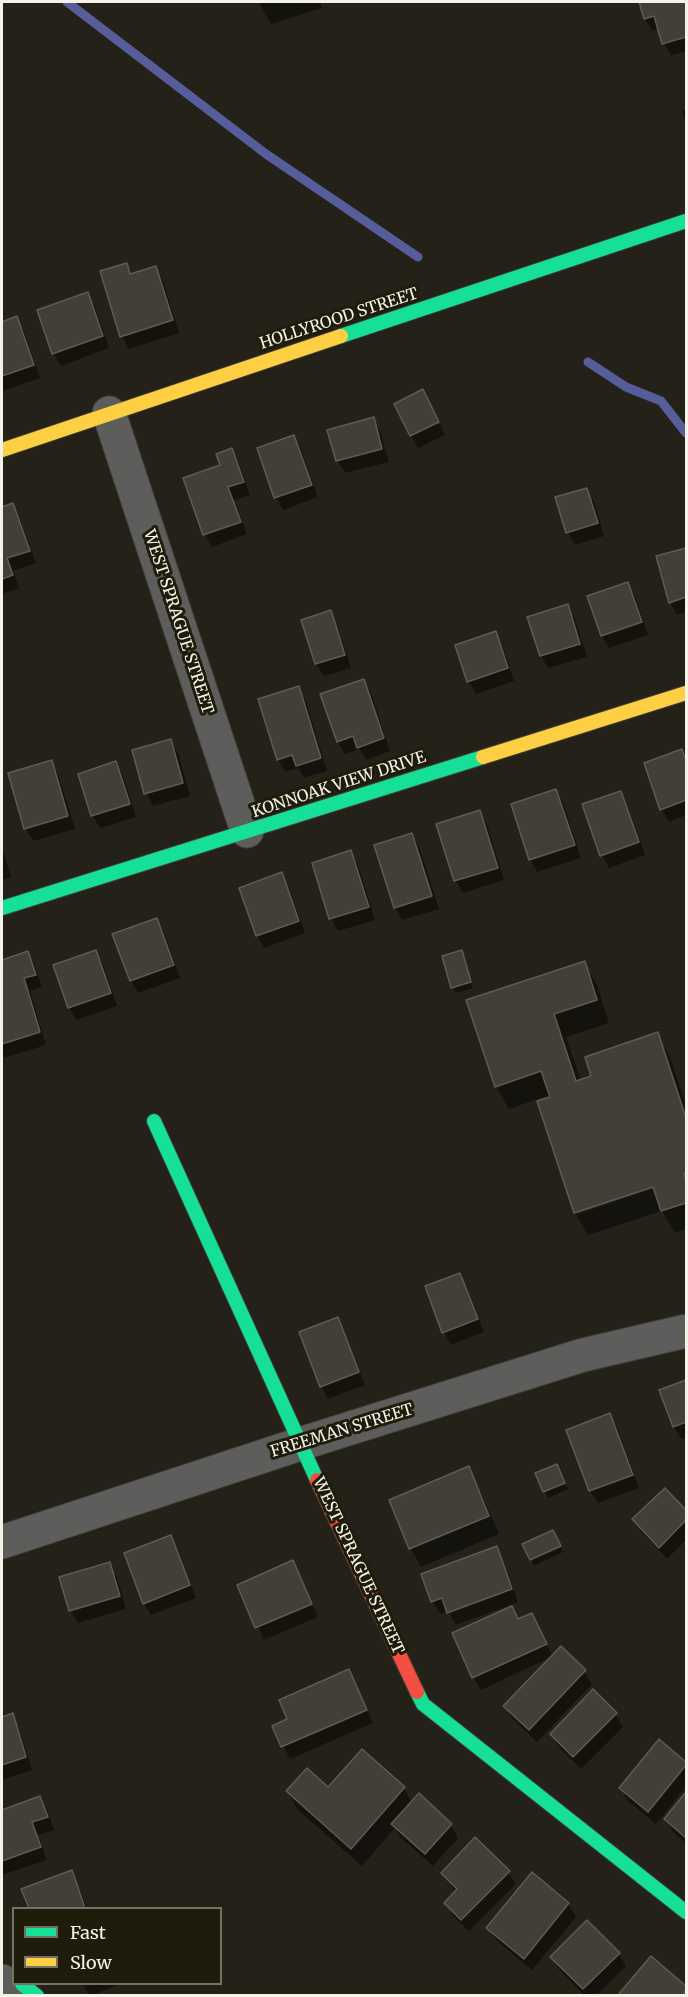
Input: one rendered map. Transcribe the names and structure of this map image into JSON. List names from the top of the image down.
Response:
{
  "streets": {
    "street": [
      "HOLLYROOD STREET",
      "WEST SPRAGUE STREET",
      "KONNOAK VIEW DRIVE",
      "FREEMAN STREET"
    ]
  },
  "crossings": [
    ["HOLLYROOD STREET", "WEST SPRAGUE STREET"],
    ["WEST SPRAGUE STREET", "KONNOAK VIEW DRIVE"],
    ["WEST SPRAGUE STREET", "FREEMAN STREET"]
  ],
  "legend": ["Fast", "Slow"]
}
